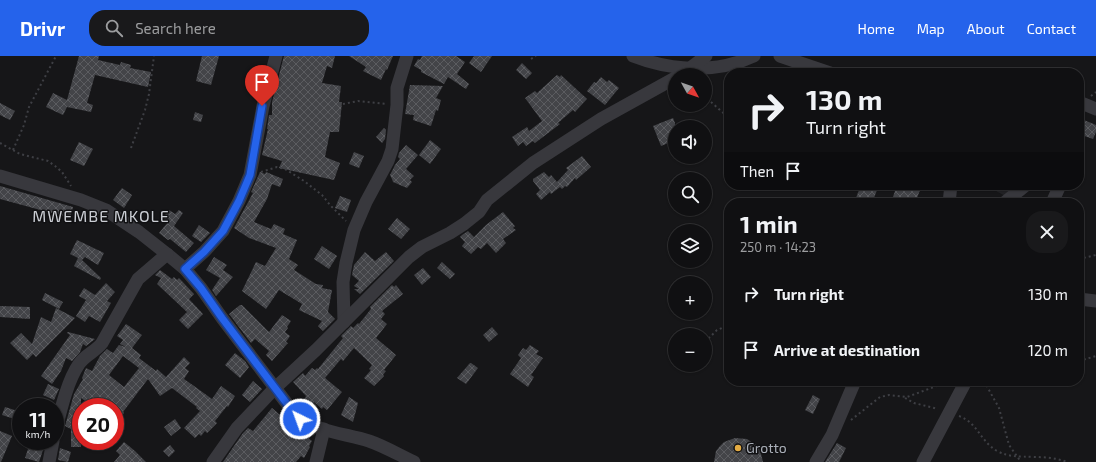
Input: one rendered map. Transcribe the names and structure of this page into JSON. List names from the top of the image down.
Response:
{
  "districts": ["MWEMBE MKOLE"],
  "places": ["Grotto"],
  "north": "bottom right",
  "page": {
    "header": "Drivr",
    "search": "Search here",
    "nav": [
      "Home",
      "Map",
      "About",
      "Contact"
    ],
    "map_buttons": ["+", "−"],
    "turn": ["130 m", "Turn right"],
    "then": "Then",
    "heading": ["1 min", "250 m · 14:23"],
    "list": [
      {
        "name": "Turn right",
        "value": "130 m"
      },
      {
        "name": "Arrive at destination",
        "value": "120 m"
      }
    ],
    "speed": "11 km/h",
    "limit": "20"
  }
}
